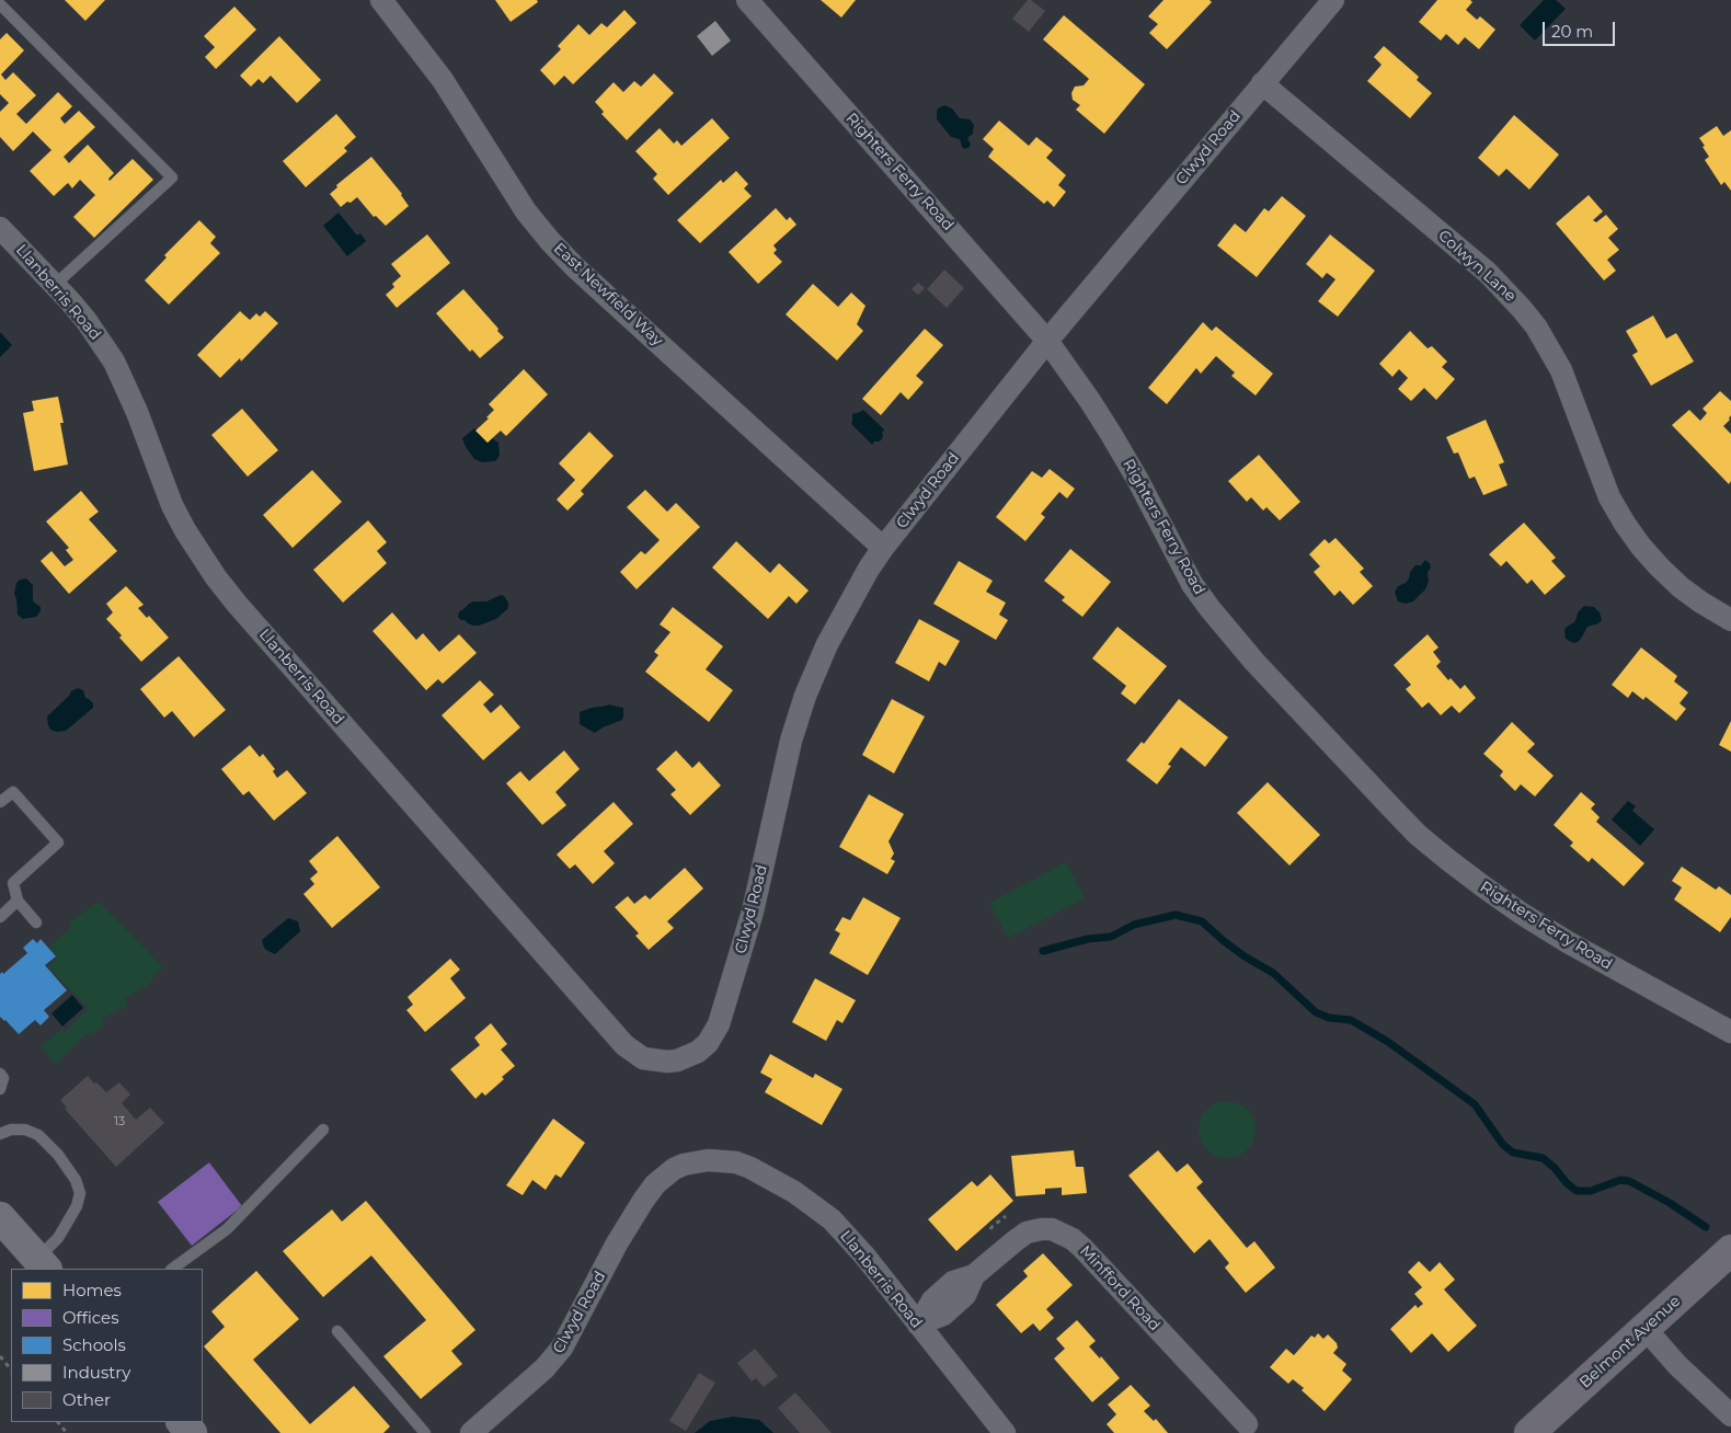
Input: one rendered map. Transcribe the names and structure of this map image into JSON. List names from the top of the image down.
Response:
{
  "streets": {
    "main road": ["Belmont Avenue"],
    "street": [
      "Clwyd Road",
      "Righters Ferry Road",
      "Colwyn Lane",
      "Llanberris Road",
      "East Newfield Way",
      "Minfford Road"
    ]
  },
  "crossings": [
    ["Clwyd Road", "Righters Ferry Road"],
    ["Clwyd Road", "Colwyn Lane"],
    ["Clwyd Road", "Llanberris Road"],
    ["Clwyd Road", "East Newfield Way"],
    ["Llanberris Road", "Minfford Road"]
  ],
  "house_numbers": ["13"],
  "legend": [
    "Homes",
    "Offices",
    "Schools",
    "Industry",
    "Other"
  ],
  "scale_bar": "20 m"
}
